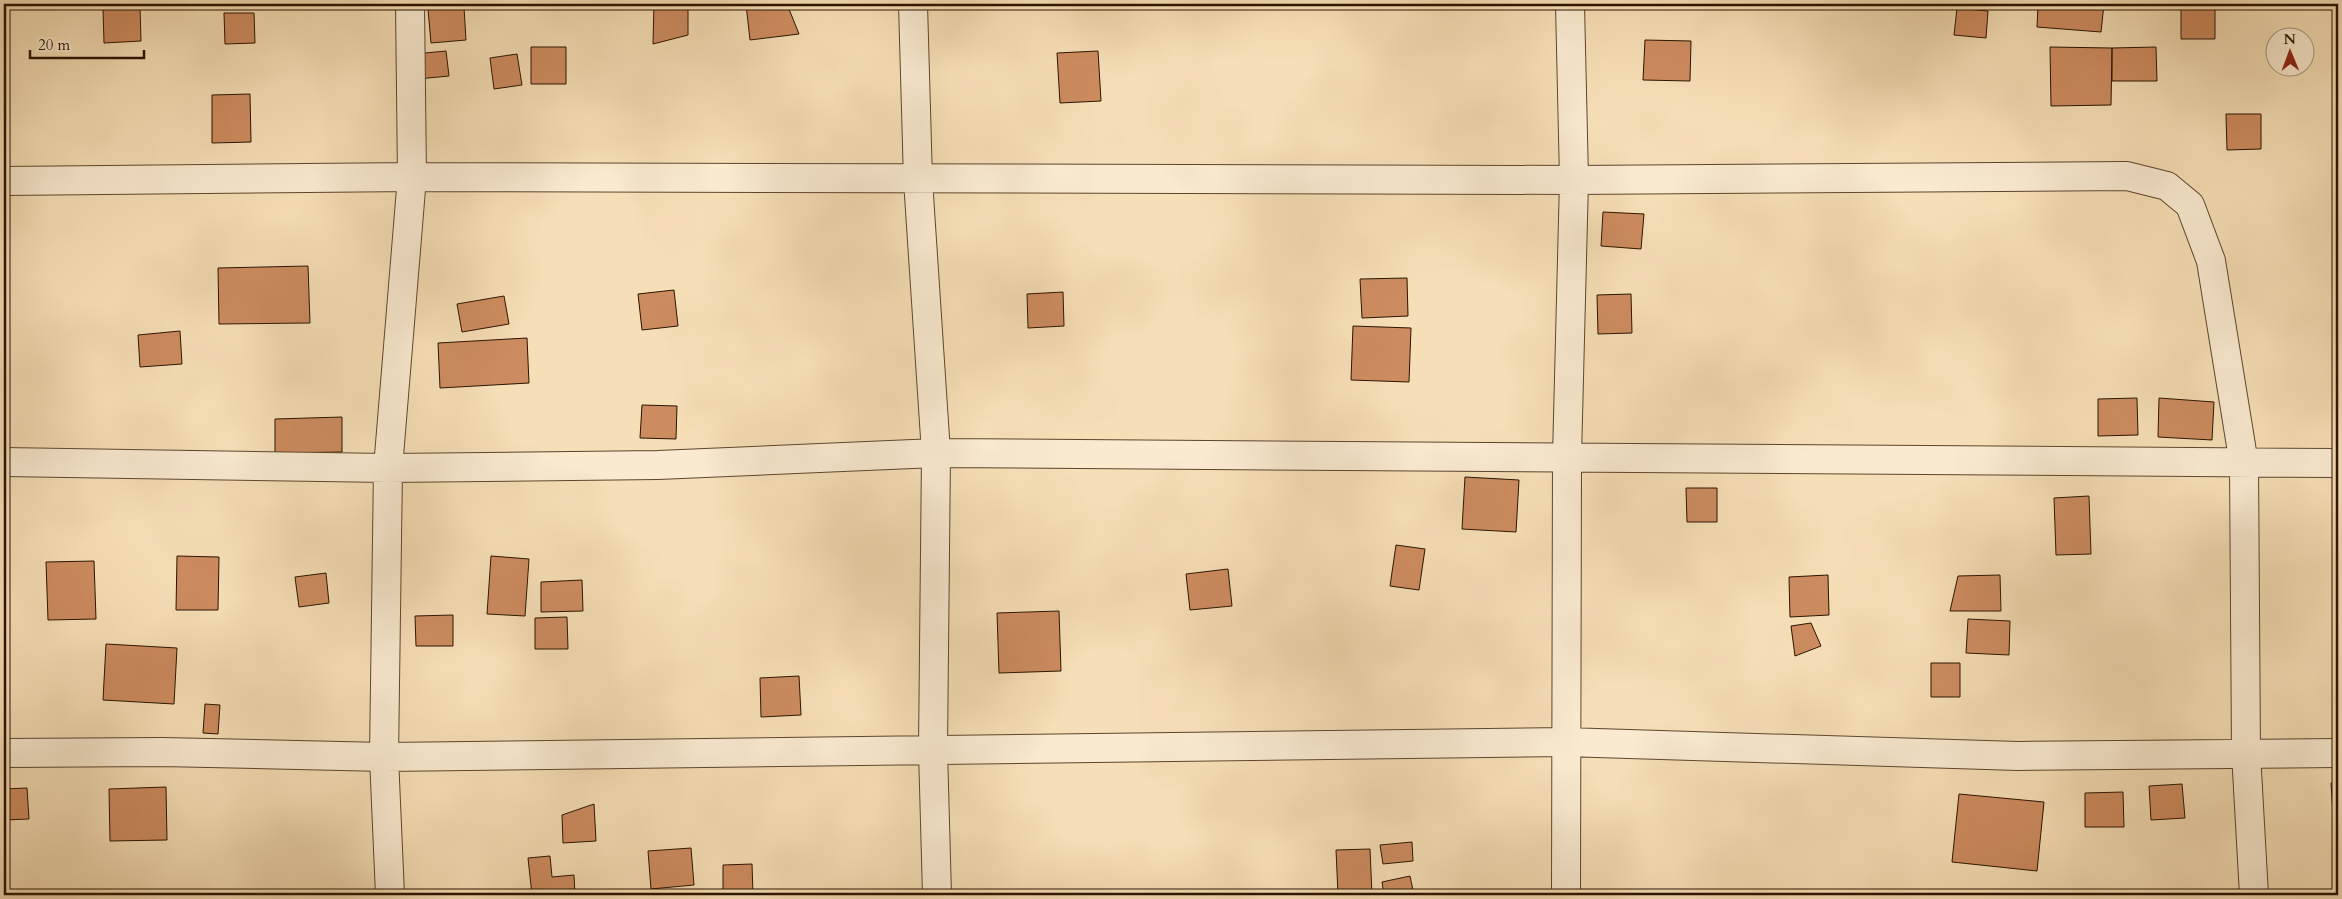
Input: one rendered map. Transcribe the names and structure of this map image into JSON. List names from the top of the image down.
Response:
{
  "scale_bar": "20 m",
  "north": "top"
}
